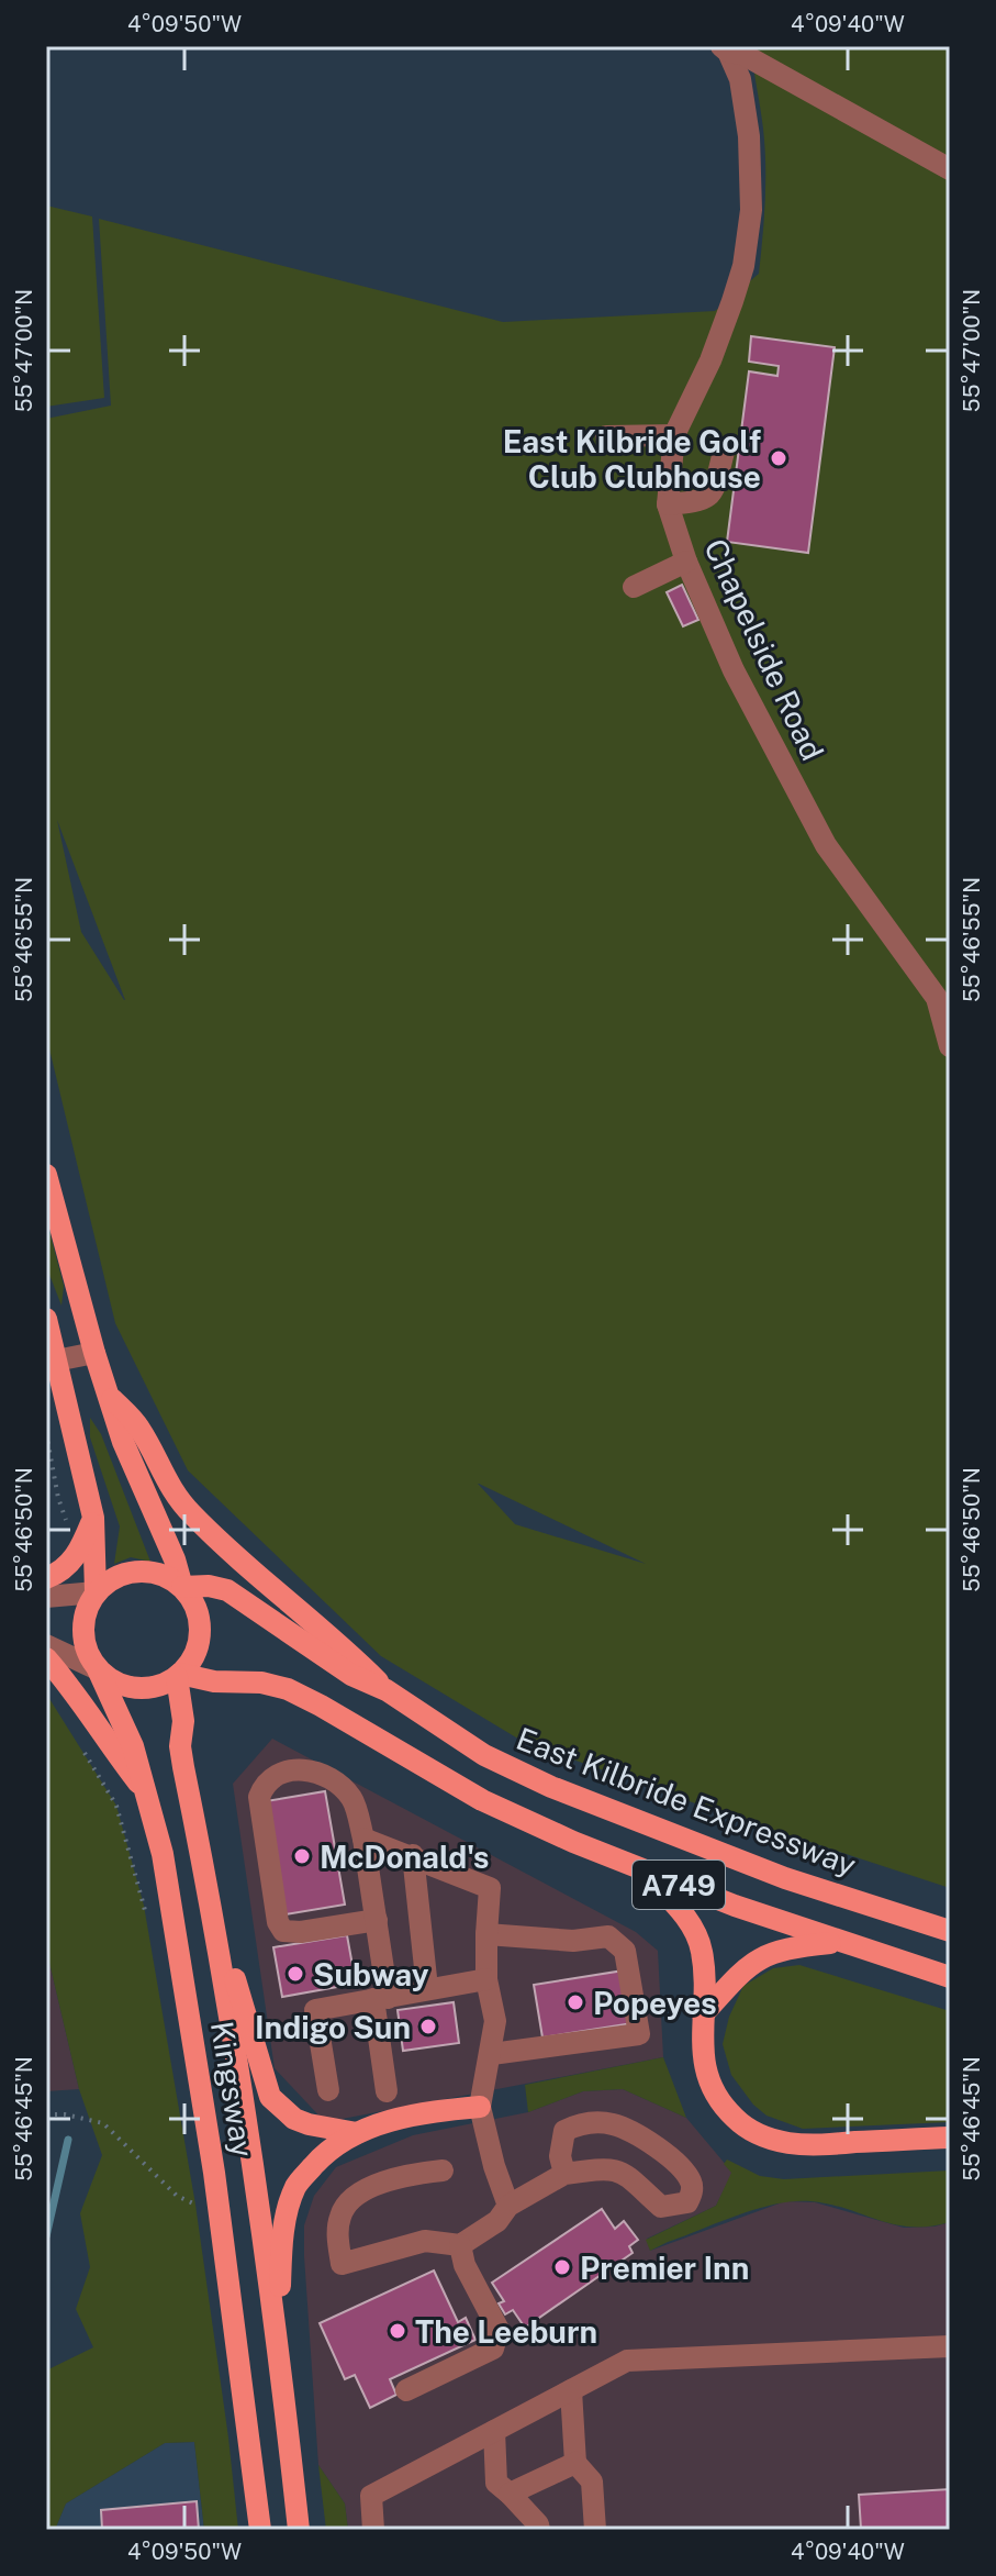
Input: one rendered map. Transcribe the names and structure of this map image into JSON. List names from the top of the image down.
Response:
{
  "streets": {
    "main road": ["East Kilbride Expressway", "A749", "Kingsway"],
    "street": ["Chapelside Road"]
  },
  "crossings": [
    ["East Kilbride Expressway", "A749"],
    ["East Kilbride Expressway", "Kingsway"],
    ["A749", "Kingsway"]
  ],
  "places": [
    "East Kilbride Golf Club Clubhouse",
    "McDonald's",
    "Subway",
    "Popeyes",
    "Indigo Sun",
    "Premier Inn",
    "The Leeburn"
  ],
  "coordinates": [
    "4°09'50\"W",
    "4°09'40\"W",
    "55°47'00\"N",
    "55°46'55\"N",
    "55°46'50\"N",
    "55°46'45\"N"
  ]
}
